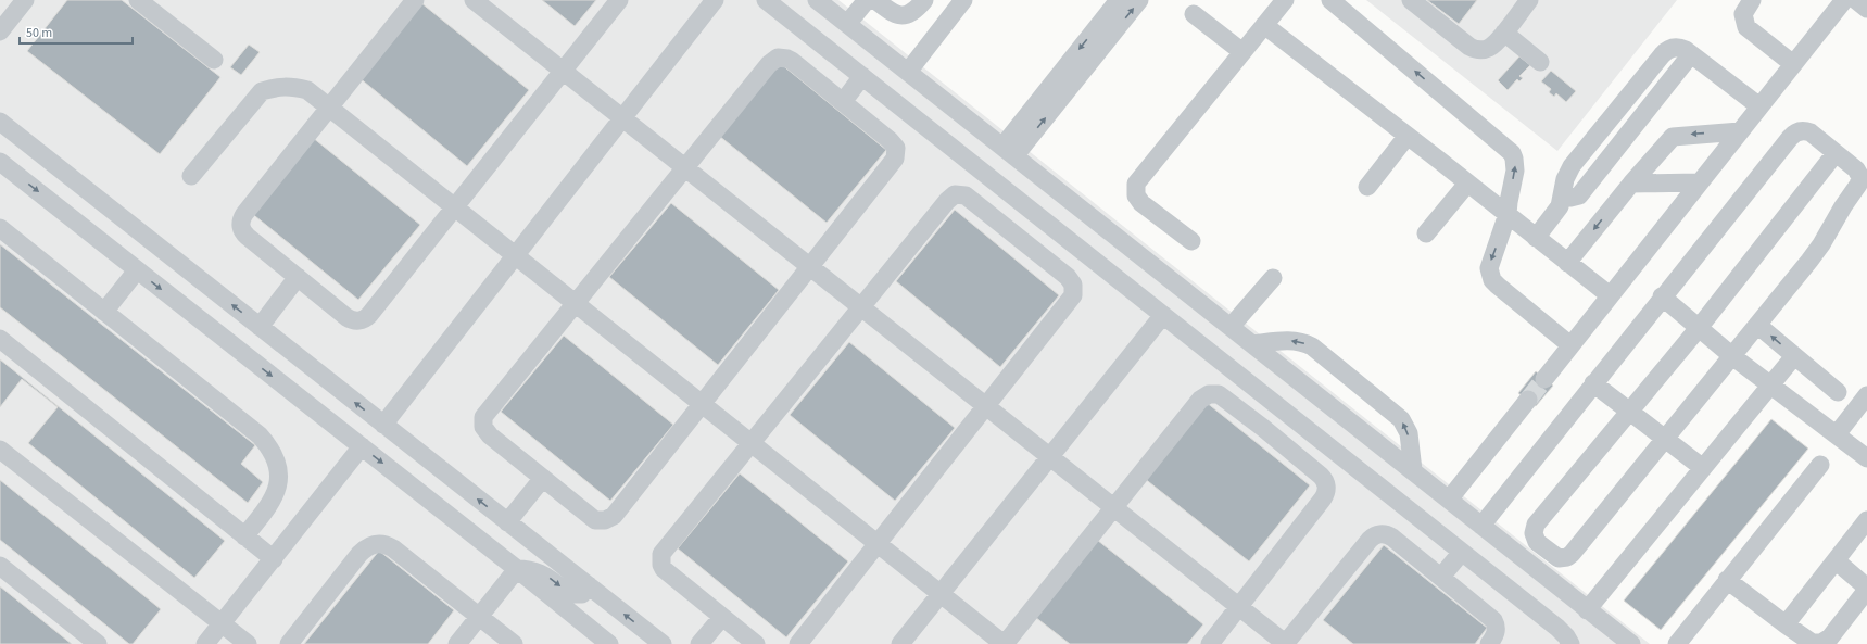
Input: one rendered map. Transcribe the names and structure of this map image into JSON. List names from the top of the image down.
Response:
{
  "scale_bar": "50 m"
}
